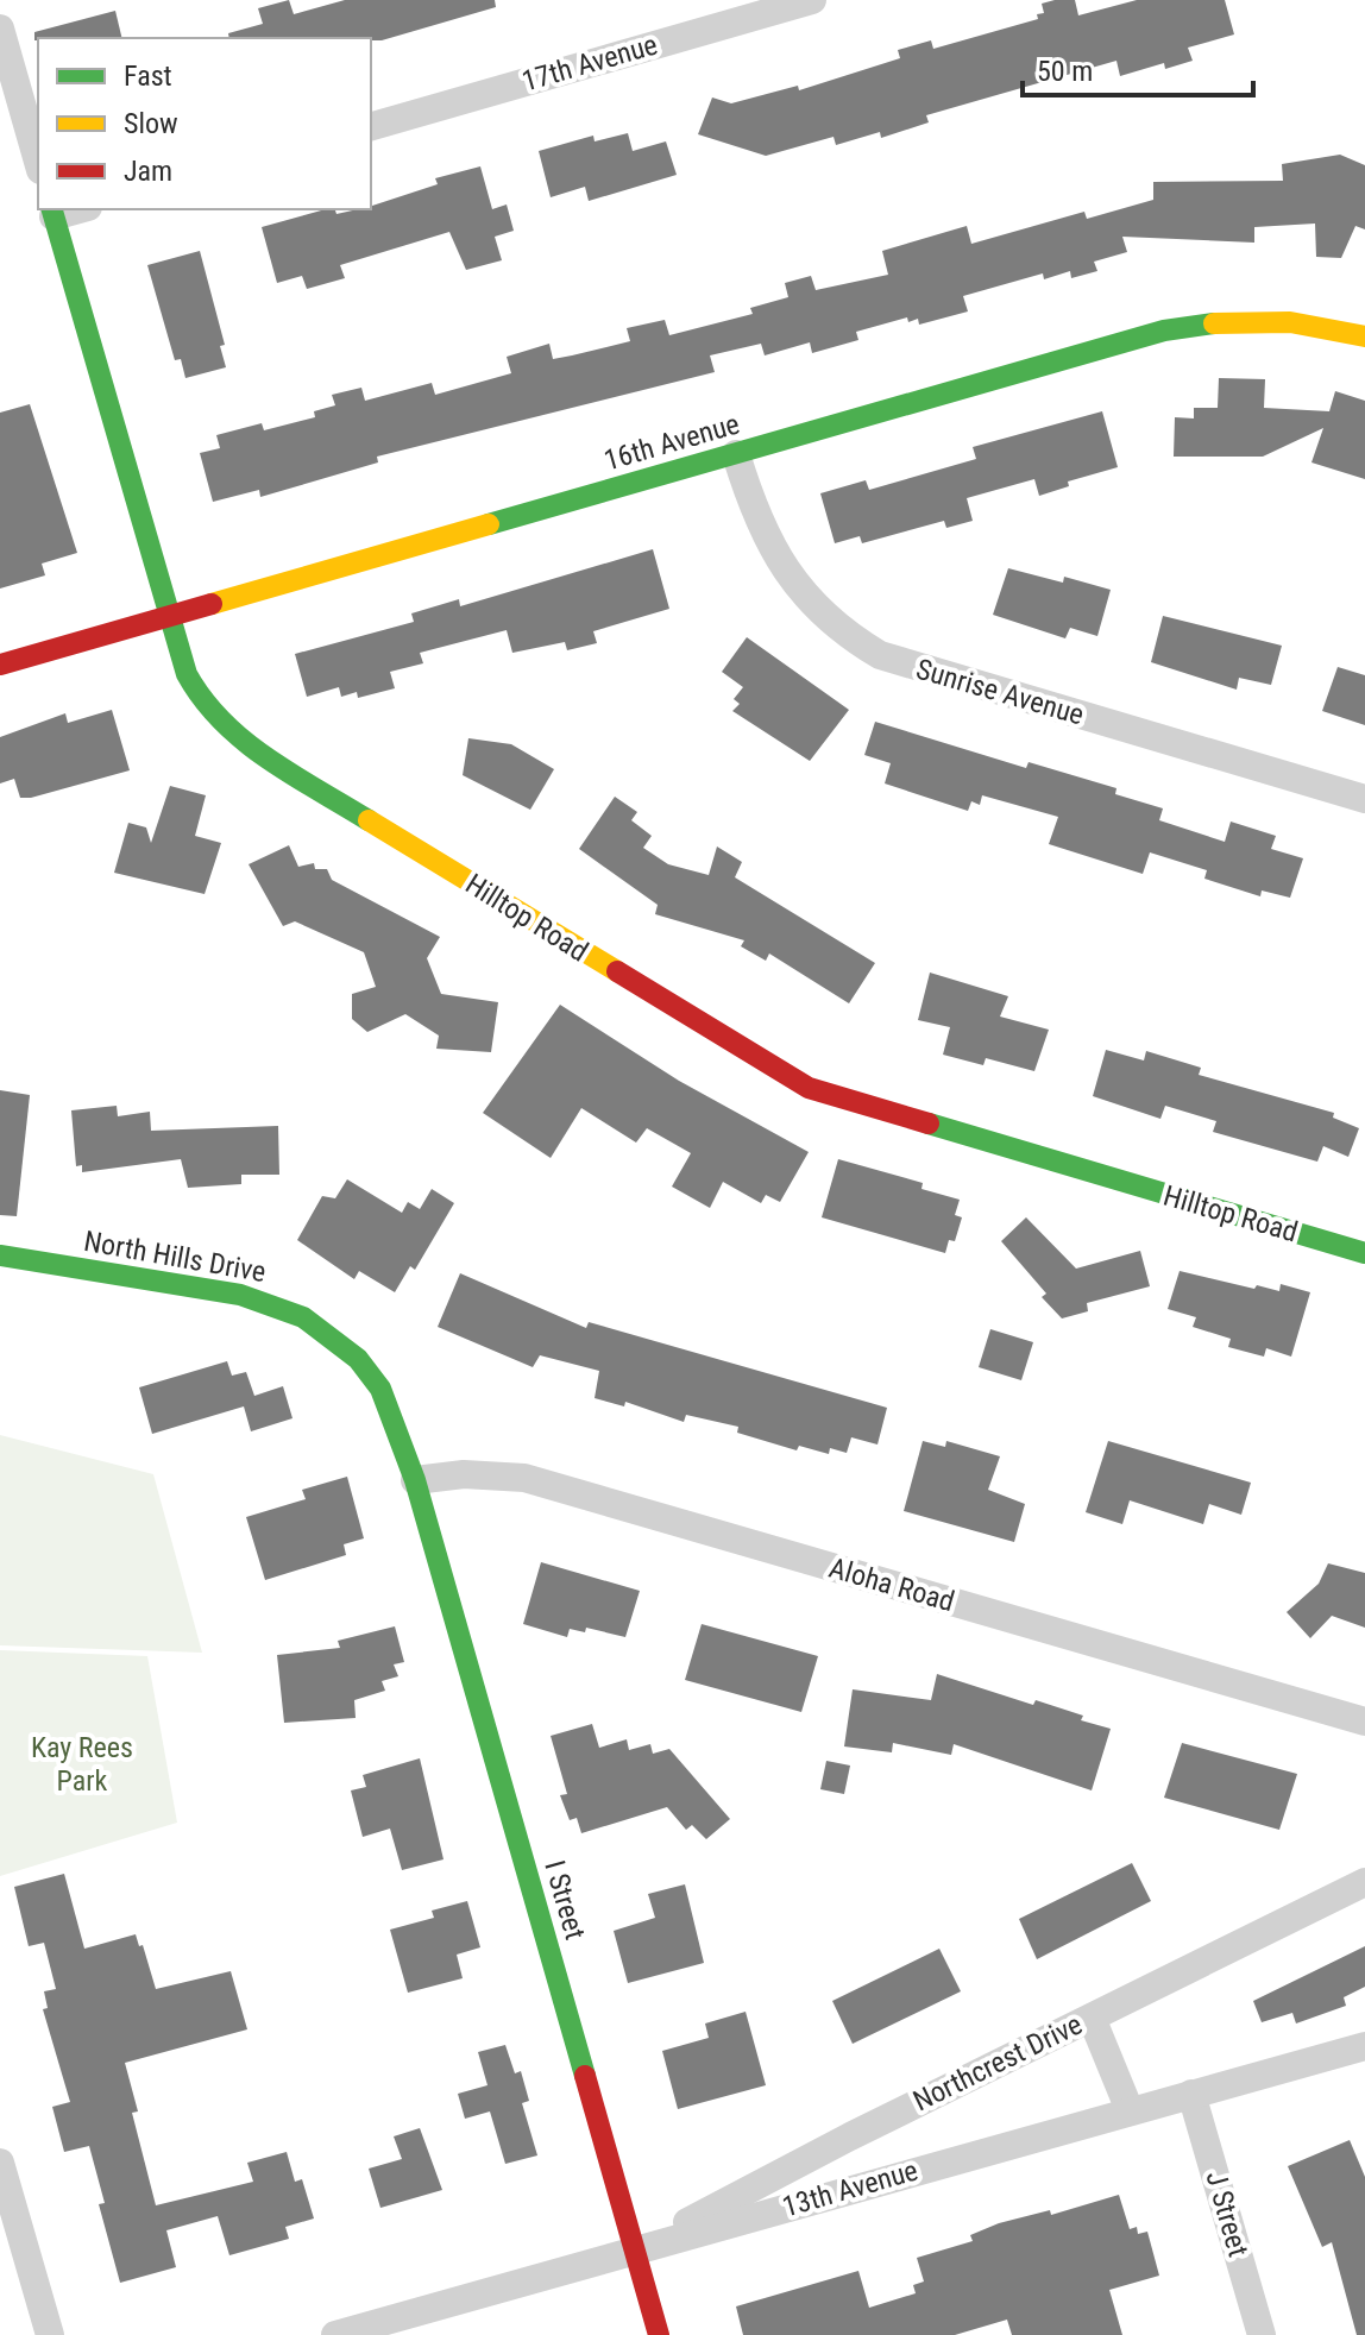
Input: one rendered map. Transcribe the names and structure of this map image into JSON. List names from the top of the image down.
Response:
{
  "streets": {
    "street": [
      "17th Avenue",
      "16th Avenue",
      "Sunrise Avenue",
      "Hilltop Road",
      "North Hills Drive",
      "Aloha Road",
      "I Street",
      "Northcrest Drive",
      "13th Avenue",
      "J Street"
    ]
  },
  "crossings": [
    ["16th Avenue", "Sunrise Avenue"],
    ["16th Avenue", "Hilltop Road"],
    ["North Hills Drive", "Aloha Road"],
    ["North Hills Drive", "I Street"],
    ["Aloha Road", "I Street"],
    ["I Street", "Northcrest Drive"],
    ["I Street", "13th Avenue"],
    ["Northcrest Drive", "13th Avenue"],
    ["13th Avenue", "J Street"]
  ],
  "parks": ["Kay Rees Park"],
  "legend": ["Fast", "Slow", "Jam"],
  "scale_bar": "50 m"
}
